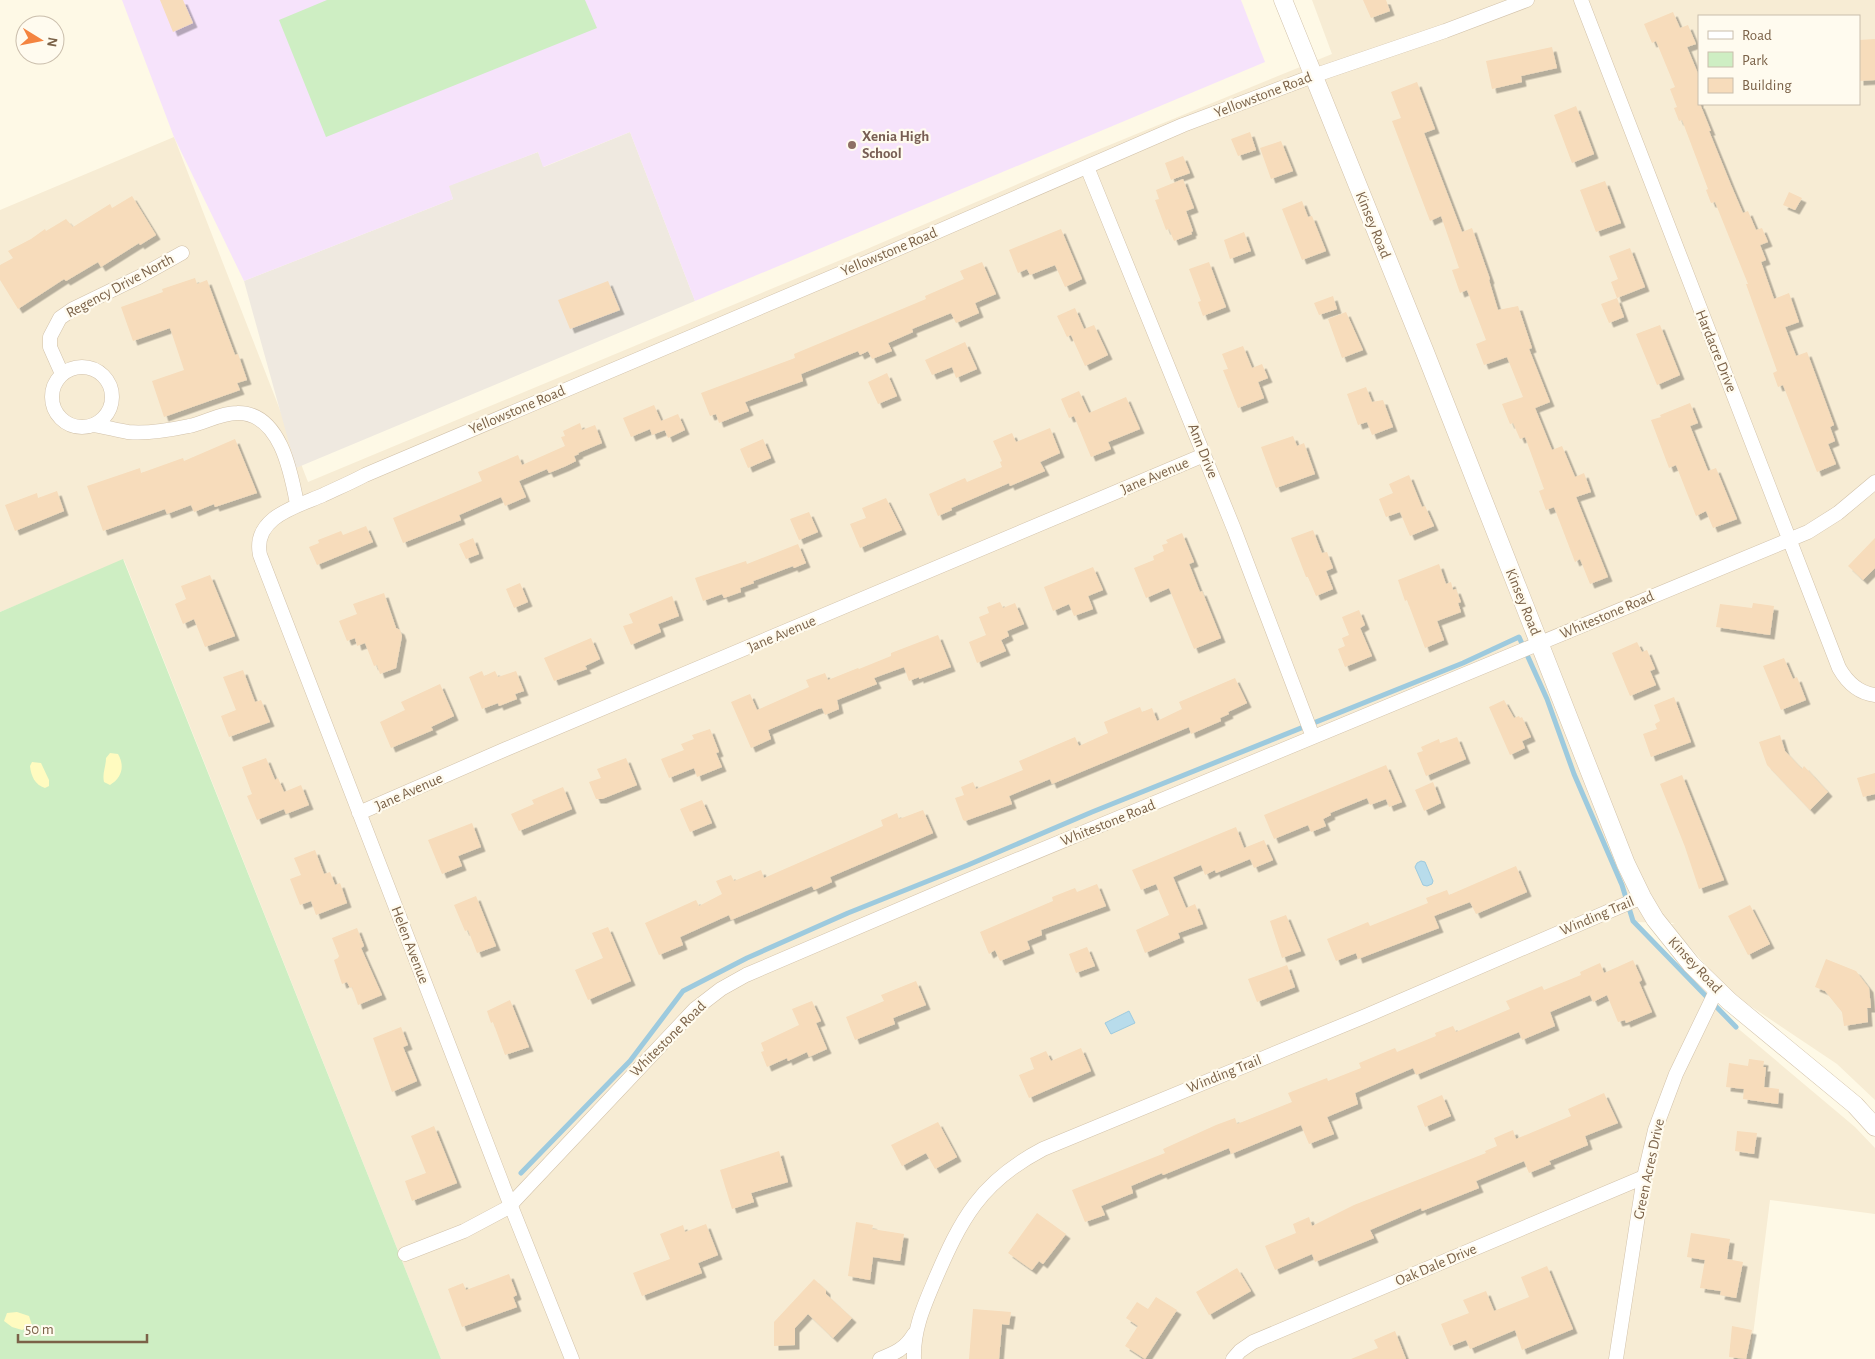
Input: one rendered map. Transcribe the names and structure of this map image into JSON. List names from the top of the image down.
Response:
{
  "streets": {
    "street": [
      "Yellowstone Road",
      "Kinsey Road",
      "Regency Drive North",
      "Hardacre Drive",
      "Ann Drive",
      "Jane Avenue",
      "Whitestone Road",
      "Winding Trail",
      "Helen Avenue",
      "Green Acres Drive",
      "Oak Dale Drive"
    ]
  },
  "crossings": [
    ["Yellowstone Road", "Kinsey Road"],
    ["Yellowstone Road", "Ann Drive"],
    ["Yellowstone Road", "Helen Avenue"],
    ["Kinsey Road", "Whitestone Road"],
    ["Kinsey Road", "Winding Trail"],
    ["Kinsey Road", "Green Acres Drive"],
    ["Hardacre Drive", "Whitestone Road"],
    ["Ann Drive", "Jane Avenue"],
    ["Ann Drive", "Whitestone Road"],
    ["Jane Avenue", "Helen Avenue"],
    ["Whitestone Road", "Helen Avenue"],
    ["Green Acres Drive", "Oak Dale Drive"]
  ],
  "places": ["Xenia High School"],
  "legend": ["Road", "Park", "Building"],
  "scale_bar": "50 m",
  "north": "right"
}
